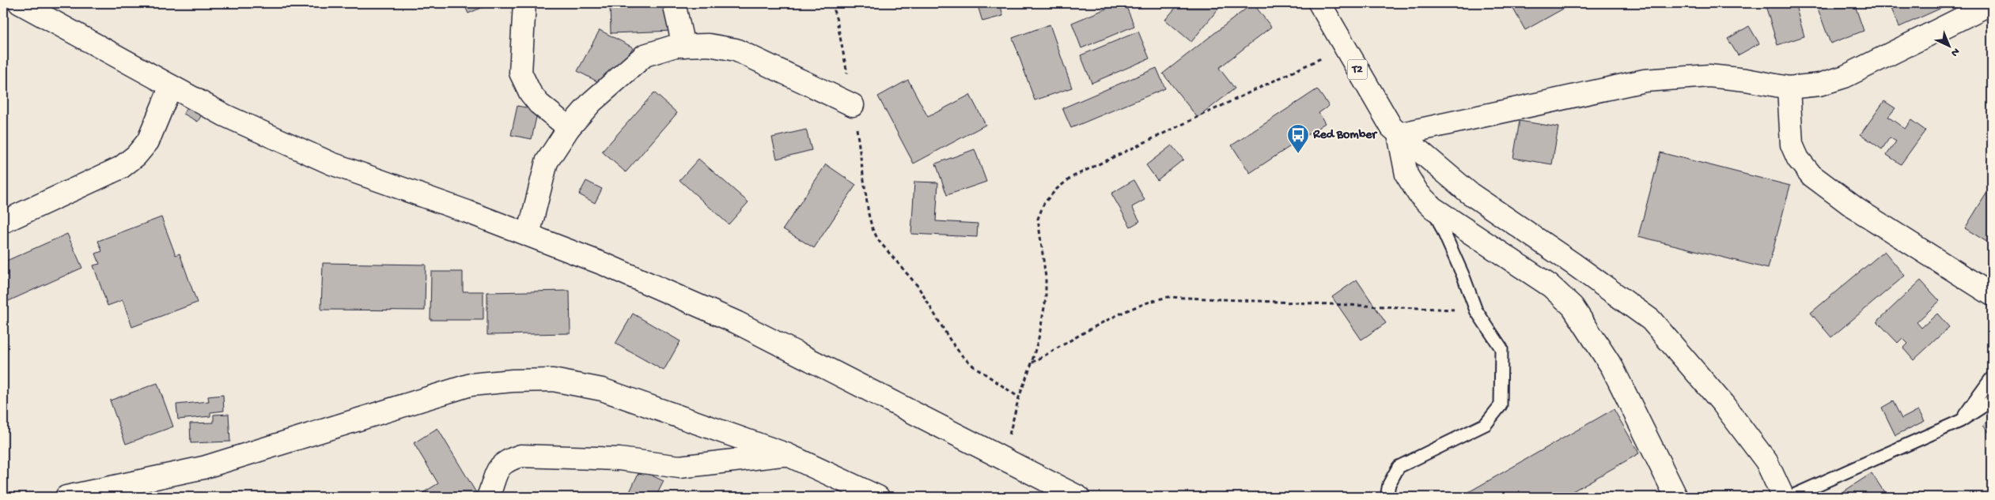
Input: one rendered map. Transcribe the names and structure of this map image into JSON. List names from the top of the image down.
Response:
{
  "streets": {
    "main road": ["T2"]
  },
  "places": {
    "bus stop": ["Red Bomber"]
  },
  "north": "bottom right"
}
